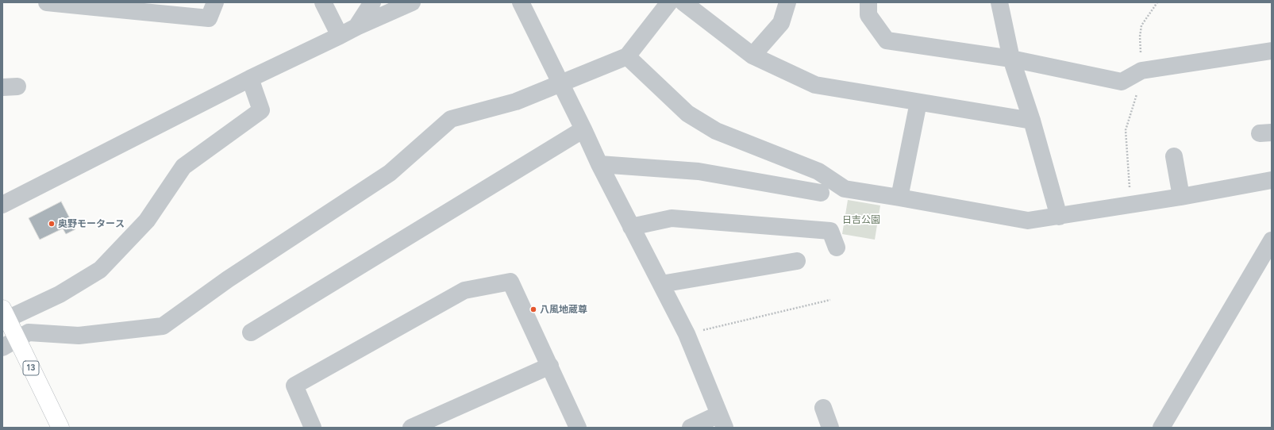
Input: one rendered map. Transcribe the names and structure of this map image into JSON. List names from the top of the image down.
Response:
{
  "streets": {
    "main road": ["13"]
  },
  "parks": ["日吉公園"],
  "places": ["奥野モータース", "八風地蔵尊"]
}
